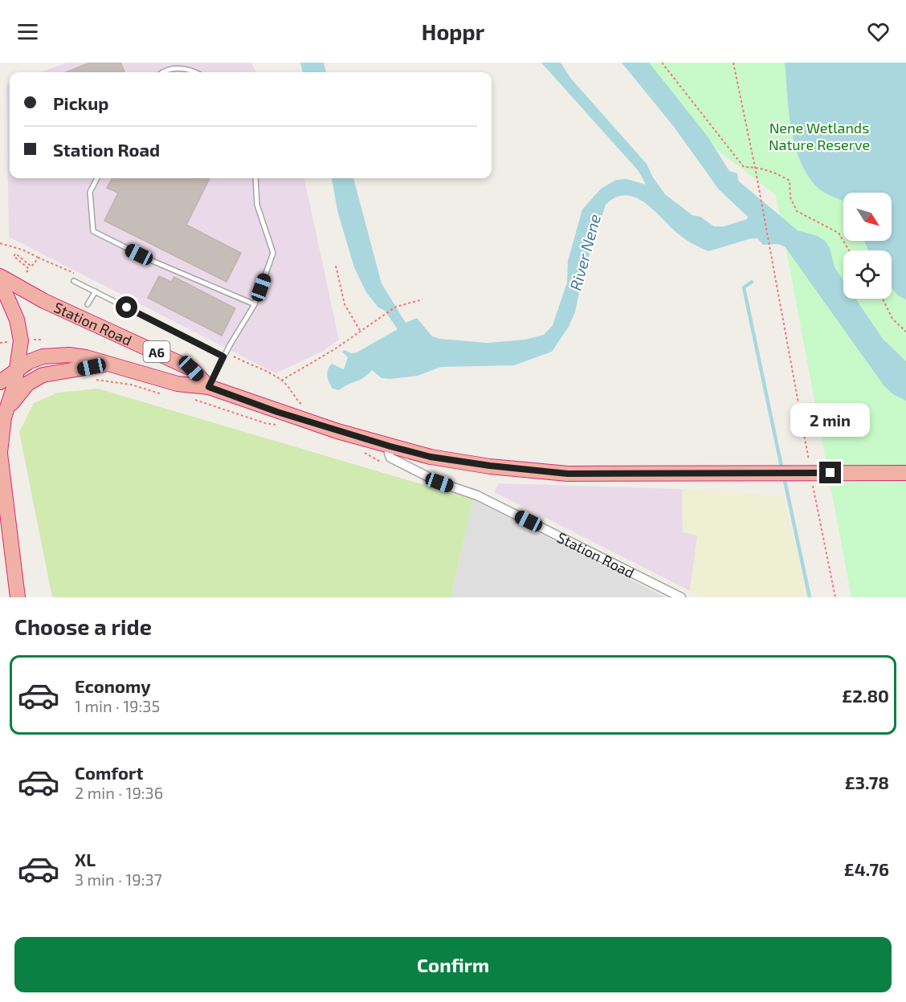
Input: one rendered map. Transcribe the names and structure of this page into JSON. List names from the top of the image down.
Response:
{
  "streets": {
    "highway": ["Station Road", "A6"]
  },
  "crossings": [
    ["Station Road", "A6"]
  ],
  "water": ["River Nene"],
  "parks": ["Nene Wetlands Nature Reserve"],
  "north": "bottom right",
  "page": {
    "header": "Hoppr",
    "banner": ["Pickup", "Station Road"],
    "bubble": "2 min",
    "heading": "Choose a ride",
    "list": [
      {
        "name": "Economy",
        "note": "1 min · 19:35",
        "value": "£2.80"
      },
      {
        "name": "Comfort",
        "note": "2 min · 19:36",
        "value": "£3.78"
      },
      {
        "name": "XL",
        "note": "3 min · 19:37",
        "value": "£4.76"
      }
    ],
    "buttons": "Confirm"
  }
}
